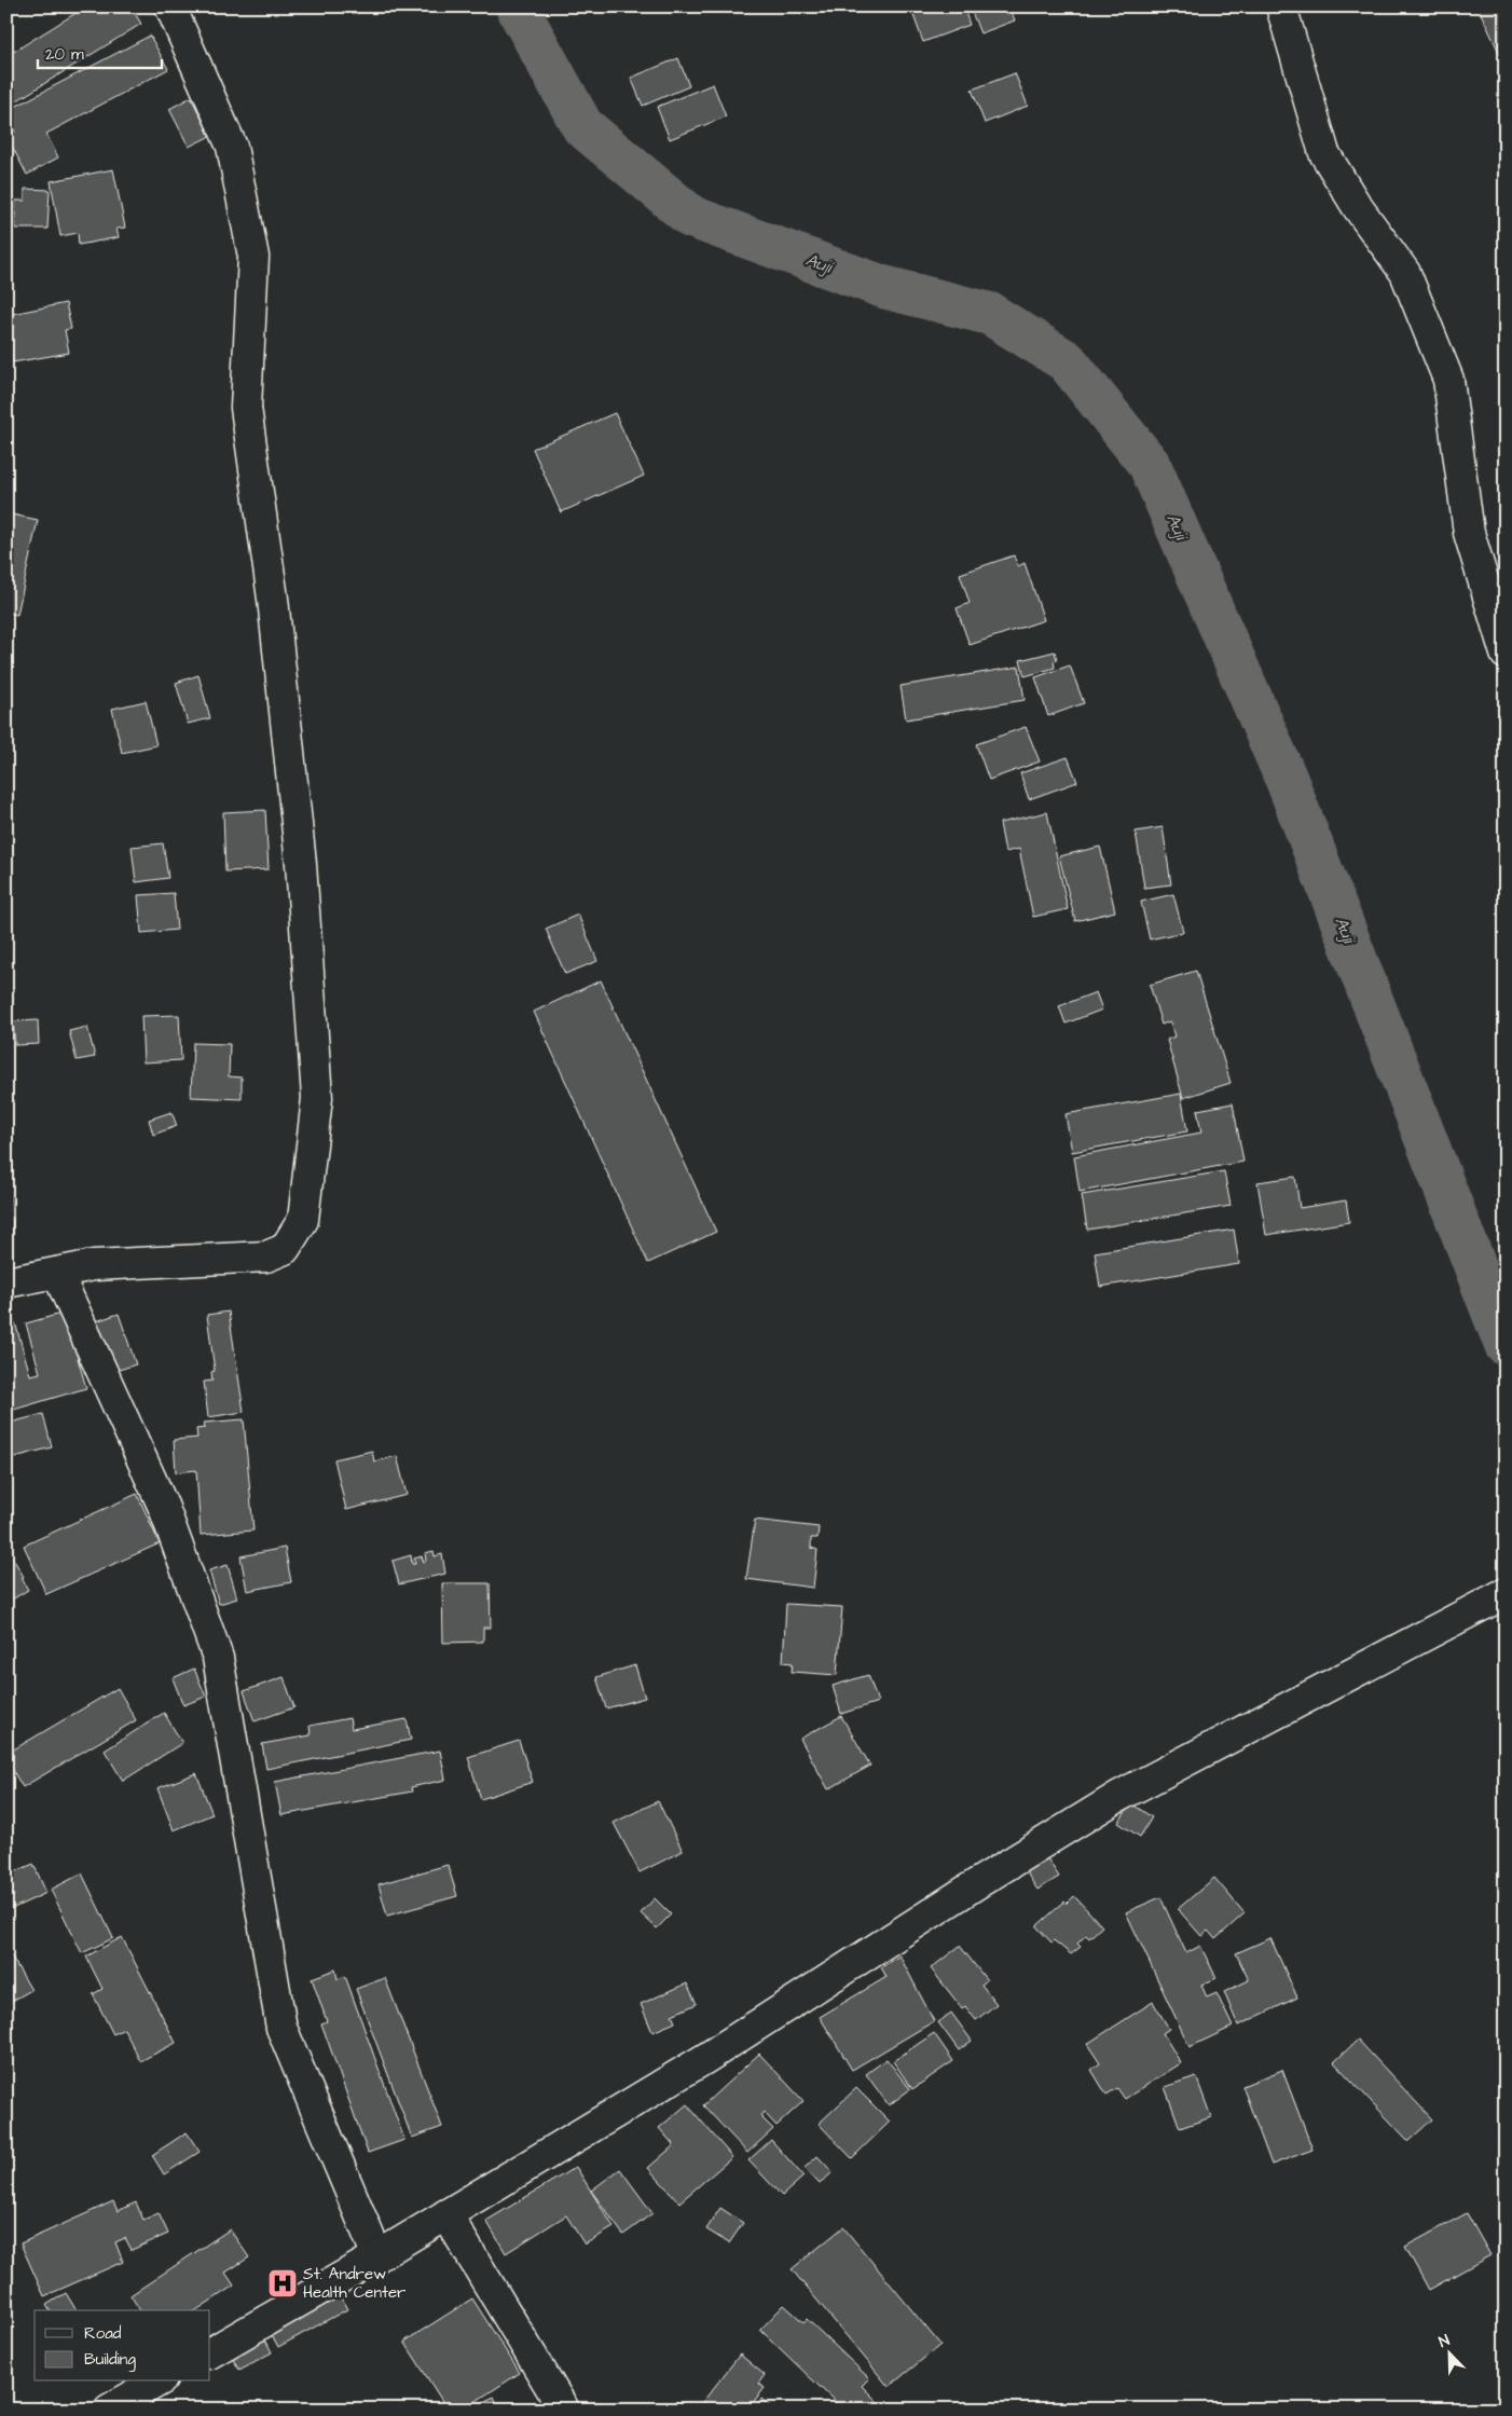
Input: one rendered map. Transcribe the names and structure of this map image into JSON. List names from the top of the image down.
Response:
{
  "water": ["Auji"],
  "places": {
    "hospital": ["St. Andrew Health Center"]
  },
  "legend": ["Road", "Building"],
  "scale_bar": "20 m",
  "north": "top left"
}
